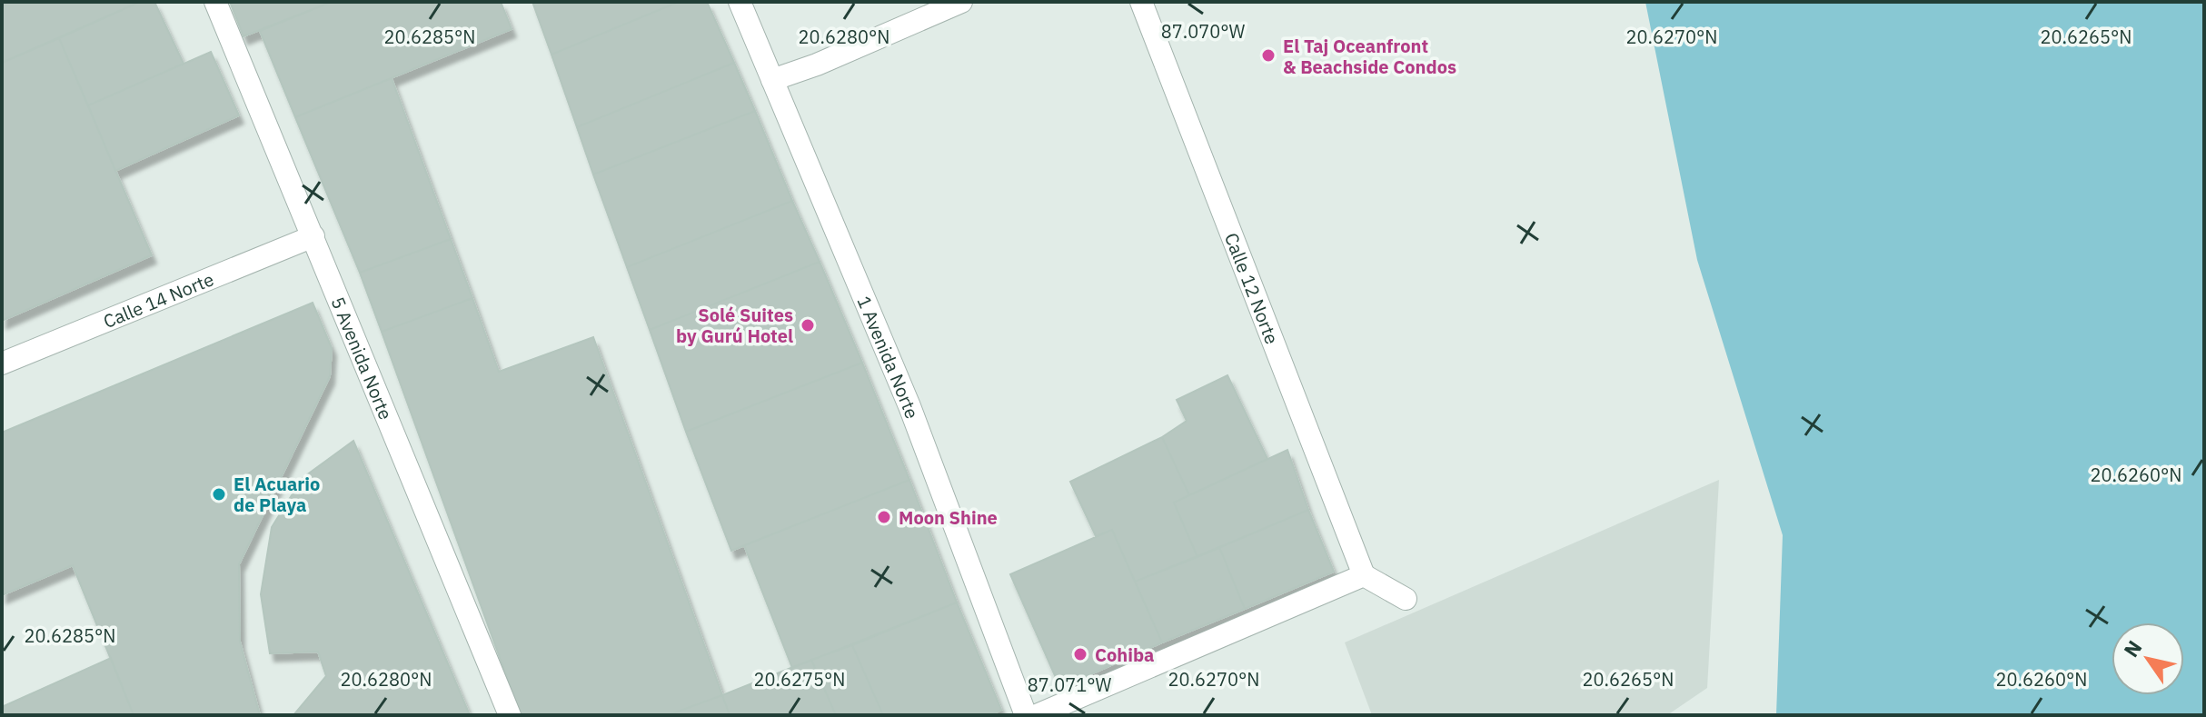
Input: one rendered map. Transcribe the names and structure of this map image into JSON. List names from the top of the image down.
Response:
{
  "streets": {
    "street": [
      "Calle 12 Norte",
      "Calle 14 Norte",
      "1 Avenida Norte",
      "5 Avenida Norte"
    ]
  },
  "crossings": [
    ["Calle 14 Norte", "5 Avenida Norte"]
  ],
  "places": [
    "El Taj Oceanfront & Beachside Condos",
    "Solé Suites by Gurú Hotel",
    "El Acuario de Playa",
    "Moon Shine",
    "Cohiba"
  ],
  "north": "top left",
  "coordinates": [
    "87.070°W",
    "20.6285°N",
    "20.6280°N",
    "20.6270°N",
    "20.6265°N",
    "20.6260°N",
    "20.6275°N",
    "87.071°W"
  ]
}
